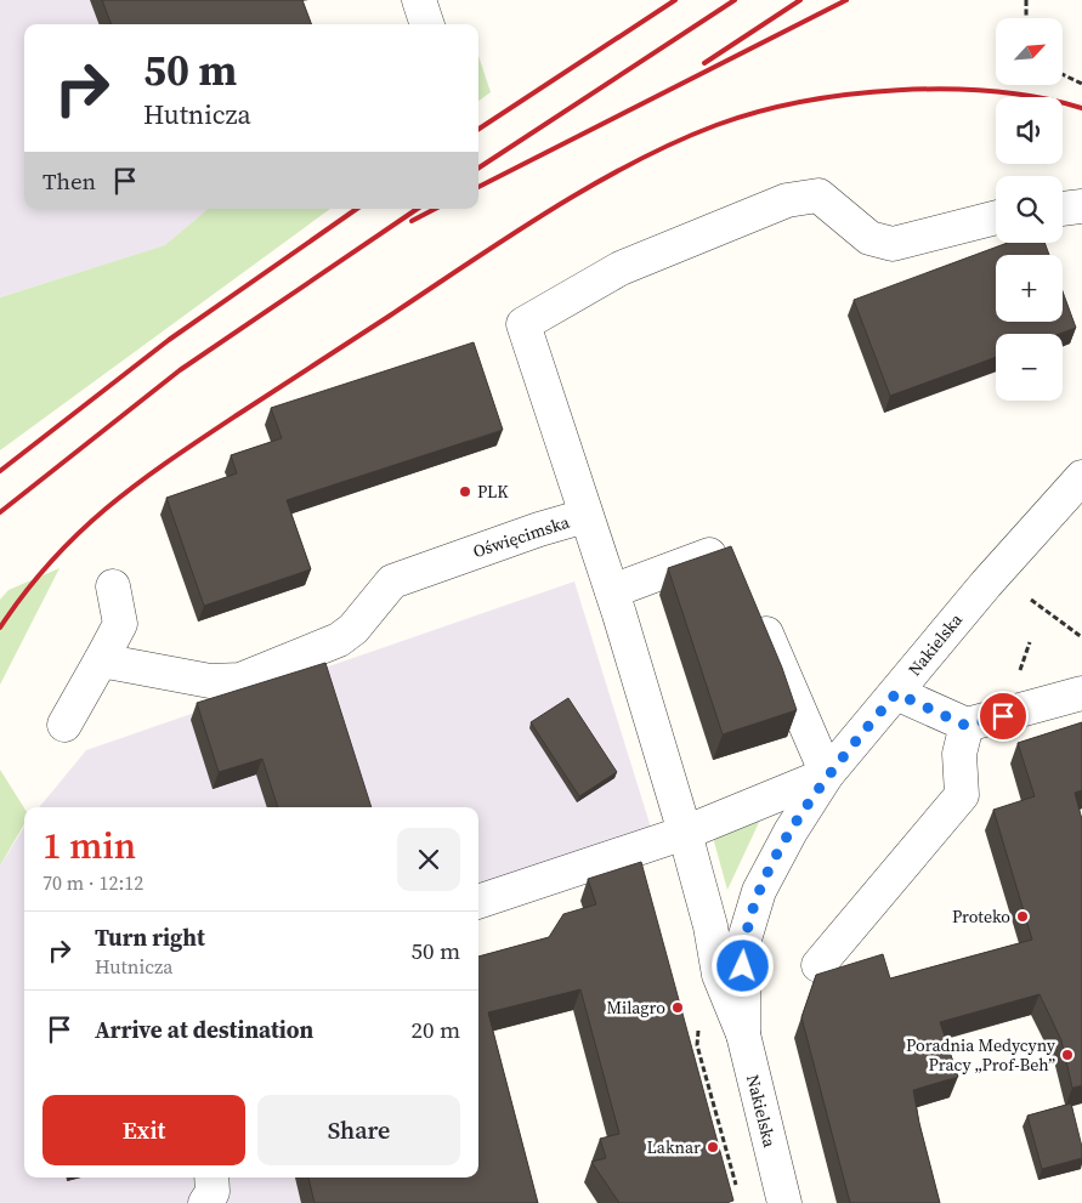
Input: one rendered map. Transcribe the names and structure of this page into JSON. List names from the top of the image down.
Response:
{
  "streets": {
    "street": ["Oświęcimska", "Nakielska"]
  },
  "crossings": [
    ["Oświęcimska", "Nakielska"]
  ],
  "places": [
    "PLK",
    "Proteko",
    "Milagro",
    "Poradnia Medycyny Pracy „Prof-Beh”",
    "Laknar"
  ],
  "north": "top right",
  "page": {
    "map_buttons": ["+", "−"],
    "turn": ["50 m", "Hutnicza"],
    "then": "Then",
    "heading": ["1 min", "70 m · 12:12"],
    "list": [
      {
        "name": "Turn right",
        "note": "Hutnicza",
        "value": "50 m"
      },
      {
        "name": "Arrive at destination",
        "value": "20 m"
      }
    ],
    "buttons": ["Exit", "Share"]
  }
}
